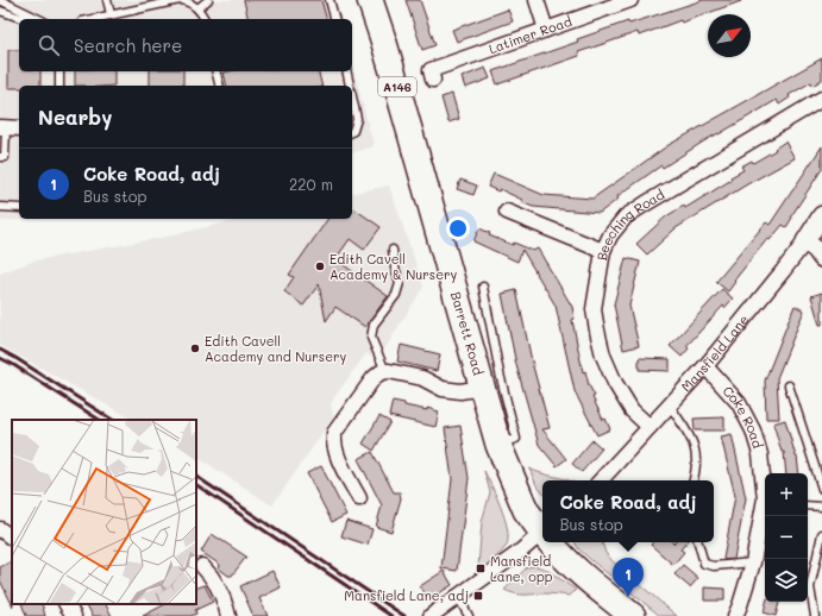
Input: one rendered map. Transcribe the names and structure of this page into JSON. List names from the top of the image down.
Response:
{
  "streets": {
    "highway": ["A146", "Barrett Road"],
    "street": [
      "Latimer Road",
      "Beeching Road",
      "Mansfield Lane",
      "Coke Road"
    ]
  },
  "crossings": [
    ["Beeching Road", "Mansfield Lane"],
    ["Mansfield Lane", "Coke Road"]
  ],
  "places": {
    "other": ["Edith Cavell Academy & Nursery", "Edith Cavell Academy and Nursery"],
    "transit": ["Mansfield Lane, opp", "Mansfield Lane, adj"]
  },
  "north": "top right",
  "page": {
    "search": "Search here",
    "heading": "Nearby",
    "list": [
      {
        "mark": "1",
        "name": "Coke Road, adj",
        "note": "Bus stop",
        "value": "220 m"
      }
    ],
    "map_buttons": ["+", "−"],
    "popup": ["Coke Road, adj", "Bus stop"],
    "pins": "1"
  }
}
